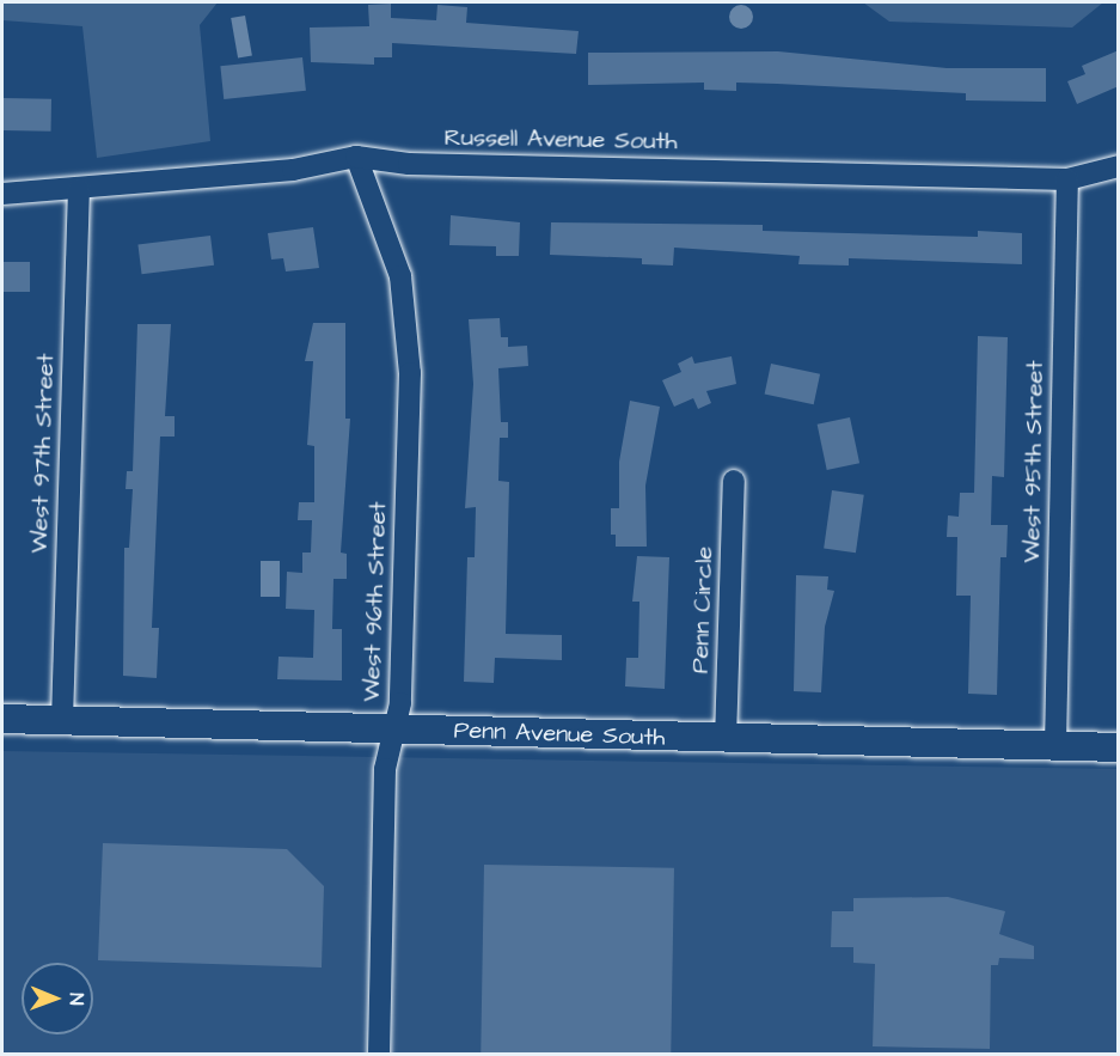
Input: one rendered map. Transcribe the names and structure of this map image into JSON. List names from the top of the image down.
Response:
{
  "streets": {
    "main road": ["Penn Avenue South"],
    "street": [
      "Russell Avenue South",
      "West 97th Street",
      "West 95th Street",
      "West 96th Street",
      "Penn Circle"
    ]
  },
  "crossings": [
    ["Russell Avenue South", "West 97th Street"],
    ["Russell Avenue South", "West 95th Street"],
    ["Russell Avenue South", "West 96th Street"],
    ["West 97th Street", "Penn Avenue South"],
    ["West 95th Street", "Penn Avenue South"],
    ["West 96th Street", "Penn Avenue South"],
    ["Penn Circle", "Penn Avenue South"]
  ],
  "north": "right"
}
